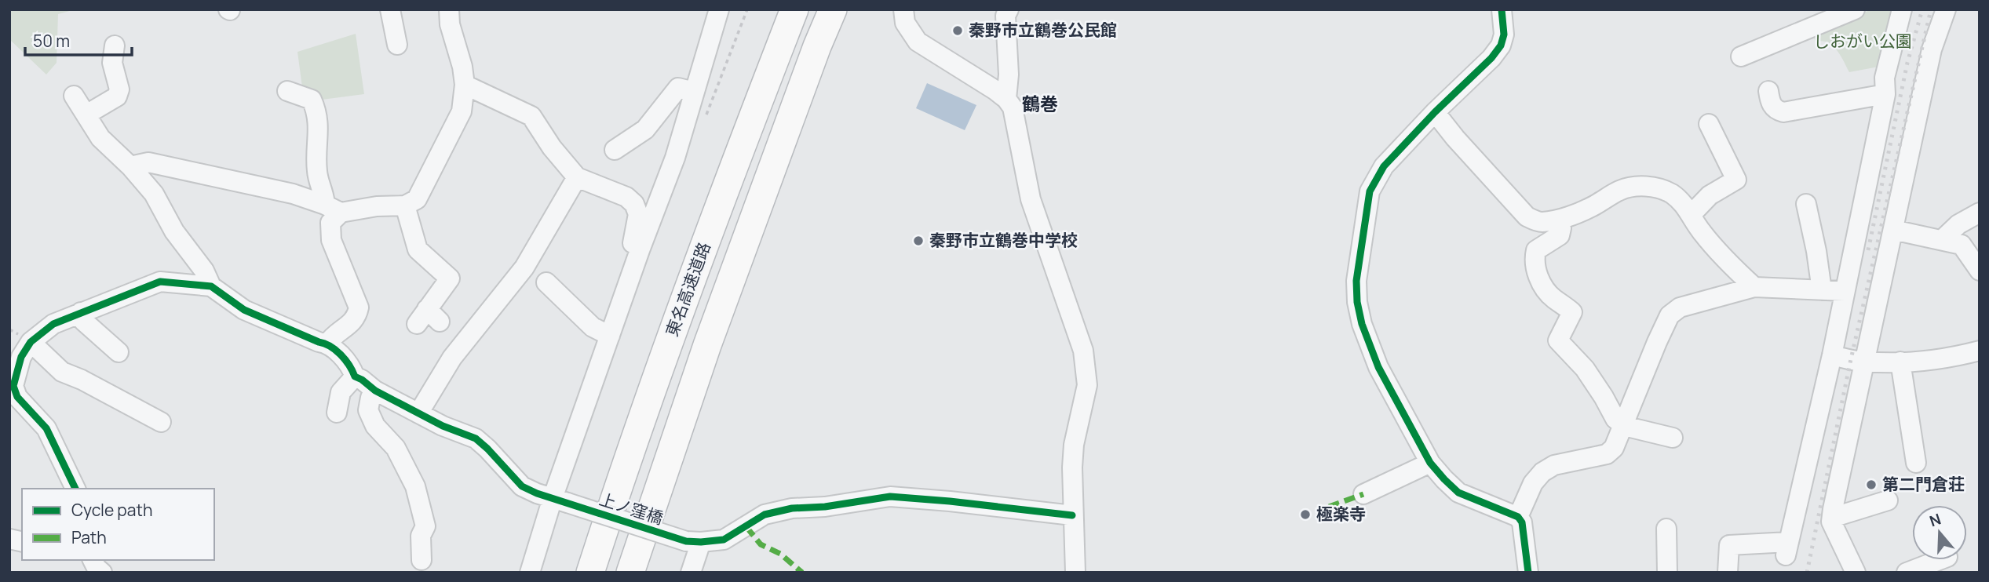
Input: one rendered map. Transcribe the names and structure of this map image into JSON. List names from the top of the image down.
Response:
{
  "streets": {
    "highway": ["東名高速道路"],
    "street": ["上ノ窪橋"]
  },
  "districts": ["鶴巻"],
  "parks": ["しおがい公園"],
  "places": [
    "秦野市立鶴巻公民館",
    "秦野市立鶴巻中学校",
    "第二門倉荘",
    "極楽寺"
  ],
  "legend": ["Cycle path", "Path"],
  "scale_bar": "50 m",
  "north": "top"
}
